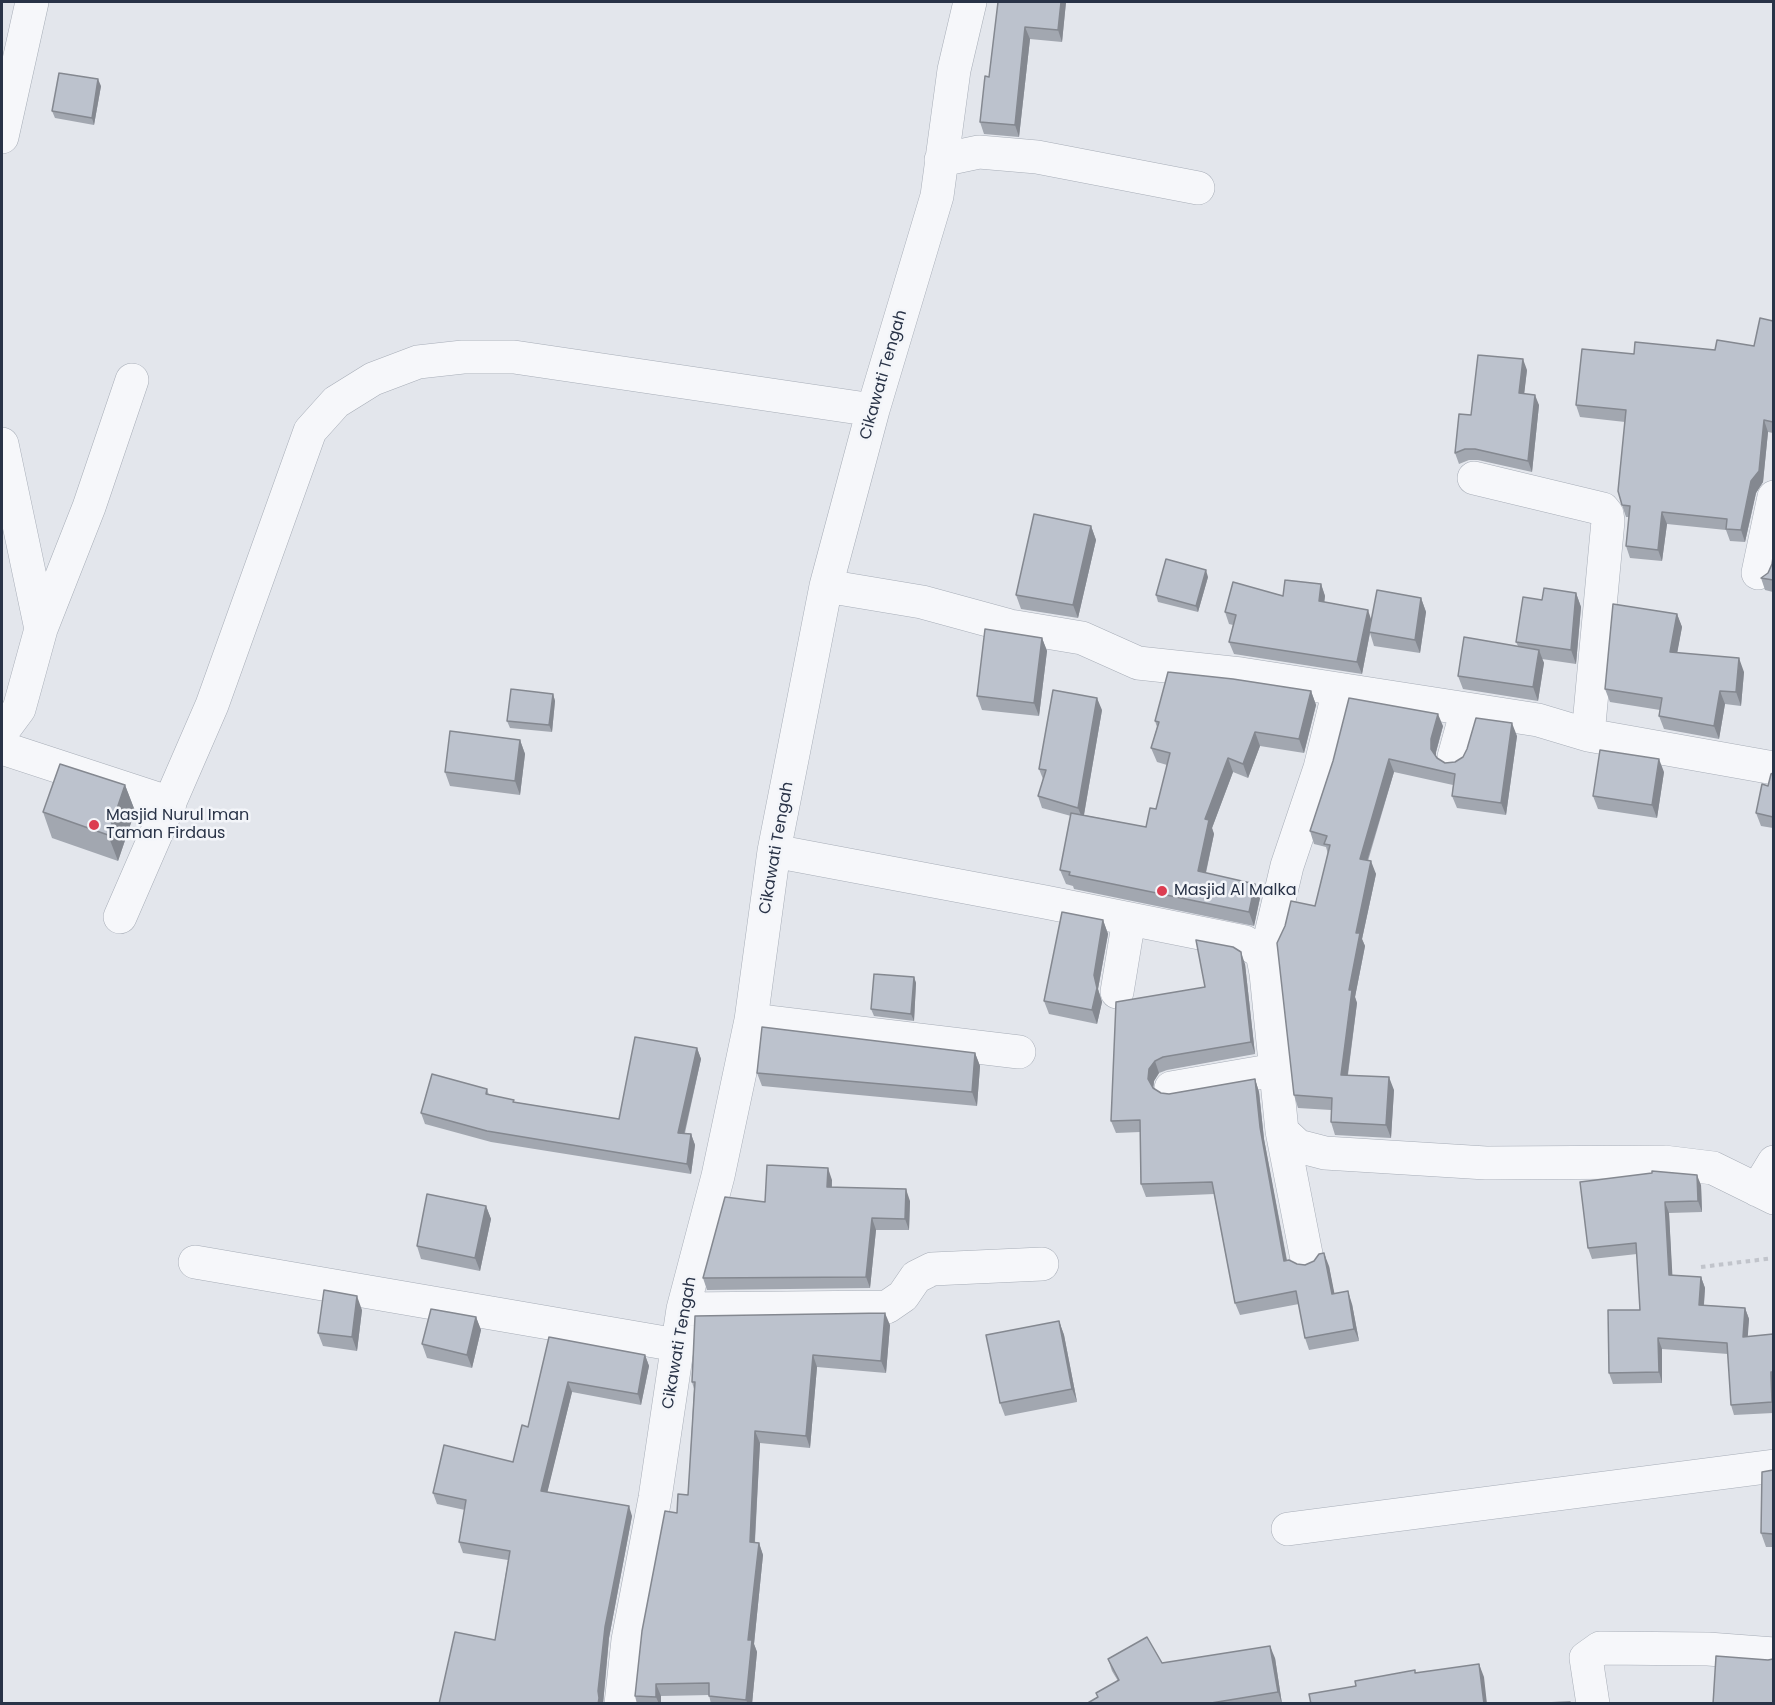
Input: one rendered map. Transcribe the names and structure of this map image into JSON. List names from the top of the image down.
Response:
{
  "streets": {
    "street": ["Cikawati Tengah"]
  },
  "places": ["Masjid Nurul Iman Taman Firdaus", "Masjid Al Malka"]
}
